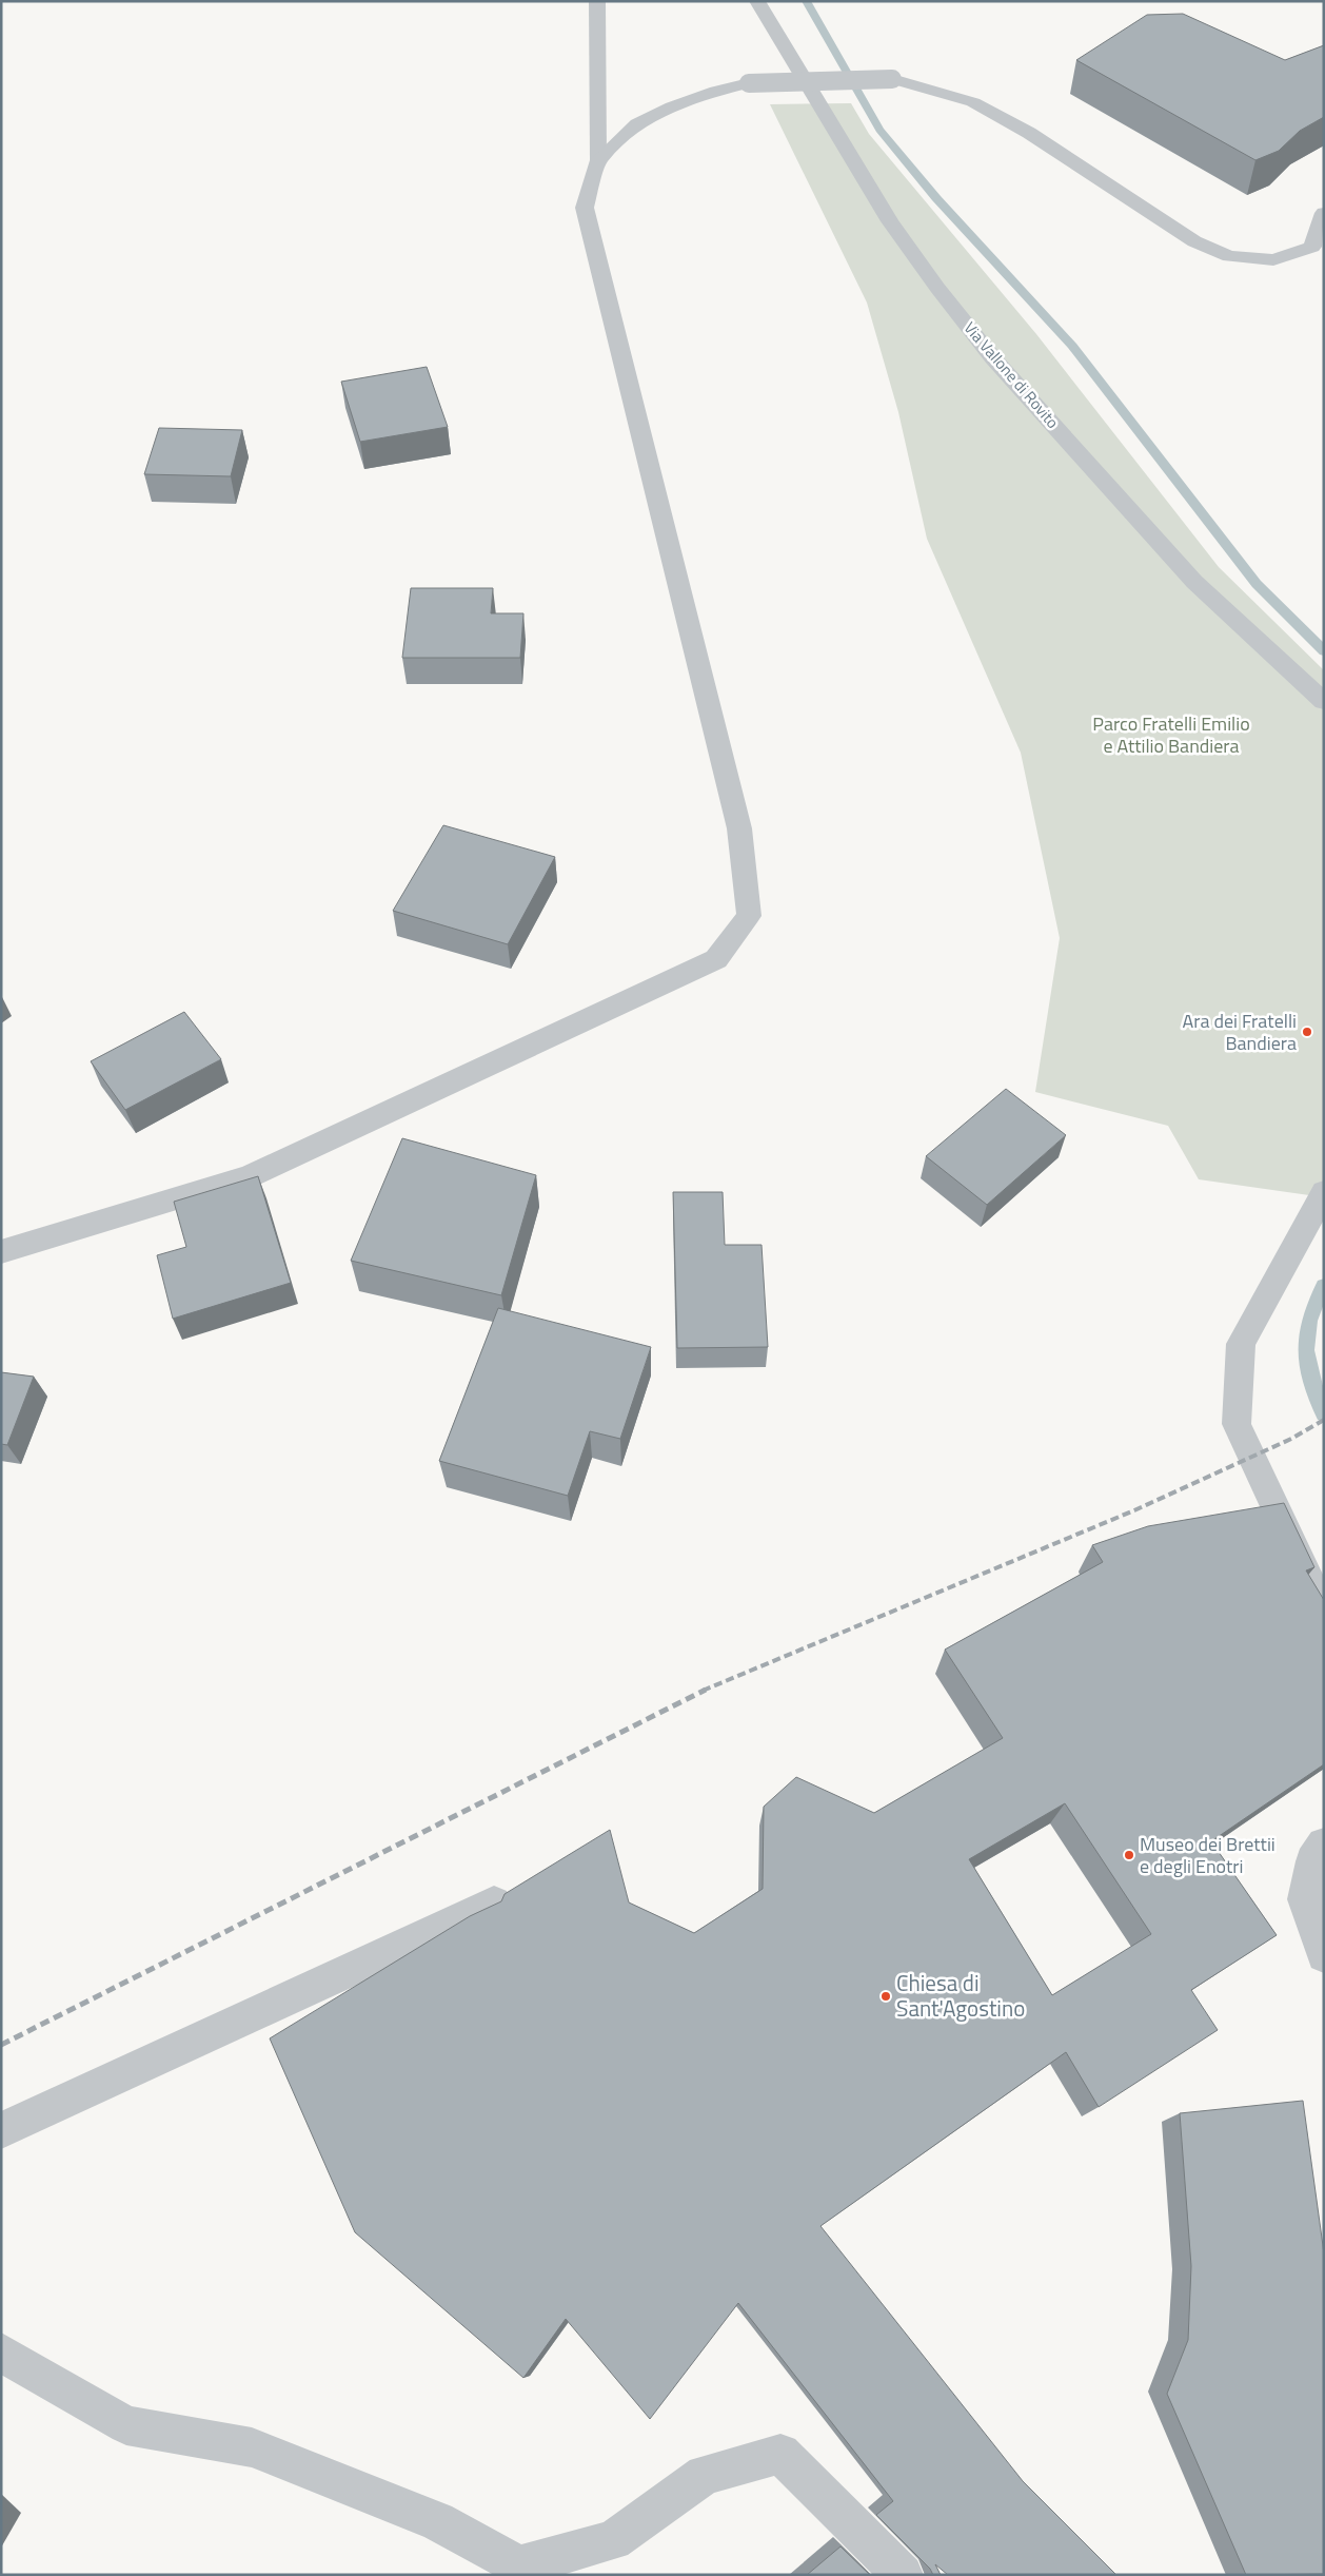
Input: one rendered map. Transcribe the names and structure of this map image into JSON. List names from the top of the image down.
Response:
{
  "streets": {
    "street": ["Via Vallone di Rovito"]
  },
  "parks": ["Parco Fratelli Emilio e Attilio Bandiera"],
  "places": ["Ara dei Fratelli Bandiera", "Museo dei Brettii e degli Enotri", "Chiesa di Sant'Agostino"]
}
